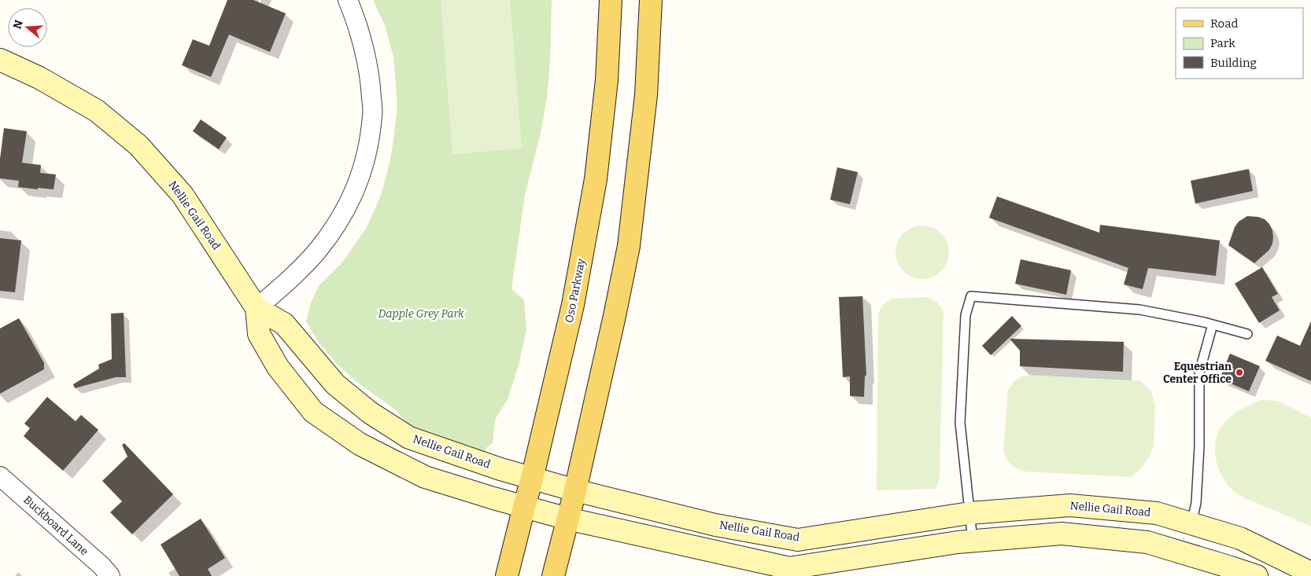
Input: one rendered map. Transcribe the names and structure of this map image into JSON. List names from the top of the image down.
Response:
{
  "streets": {
    "main road": ["Oso Parkway"],
    "street": ["Nellie Gail Road", "Buckboard Lane"]
  },
  "crossings": [
    ["Nellie Gail Road", "Oso Parkway"]
  ],
  "parks": ["Dapple Grey Park"],
  "places": ["Equestrian Center Office"],
  "legend": ["Road", "Park", "Building"],
  "north": "left"
}
